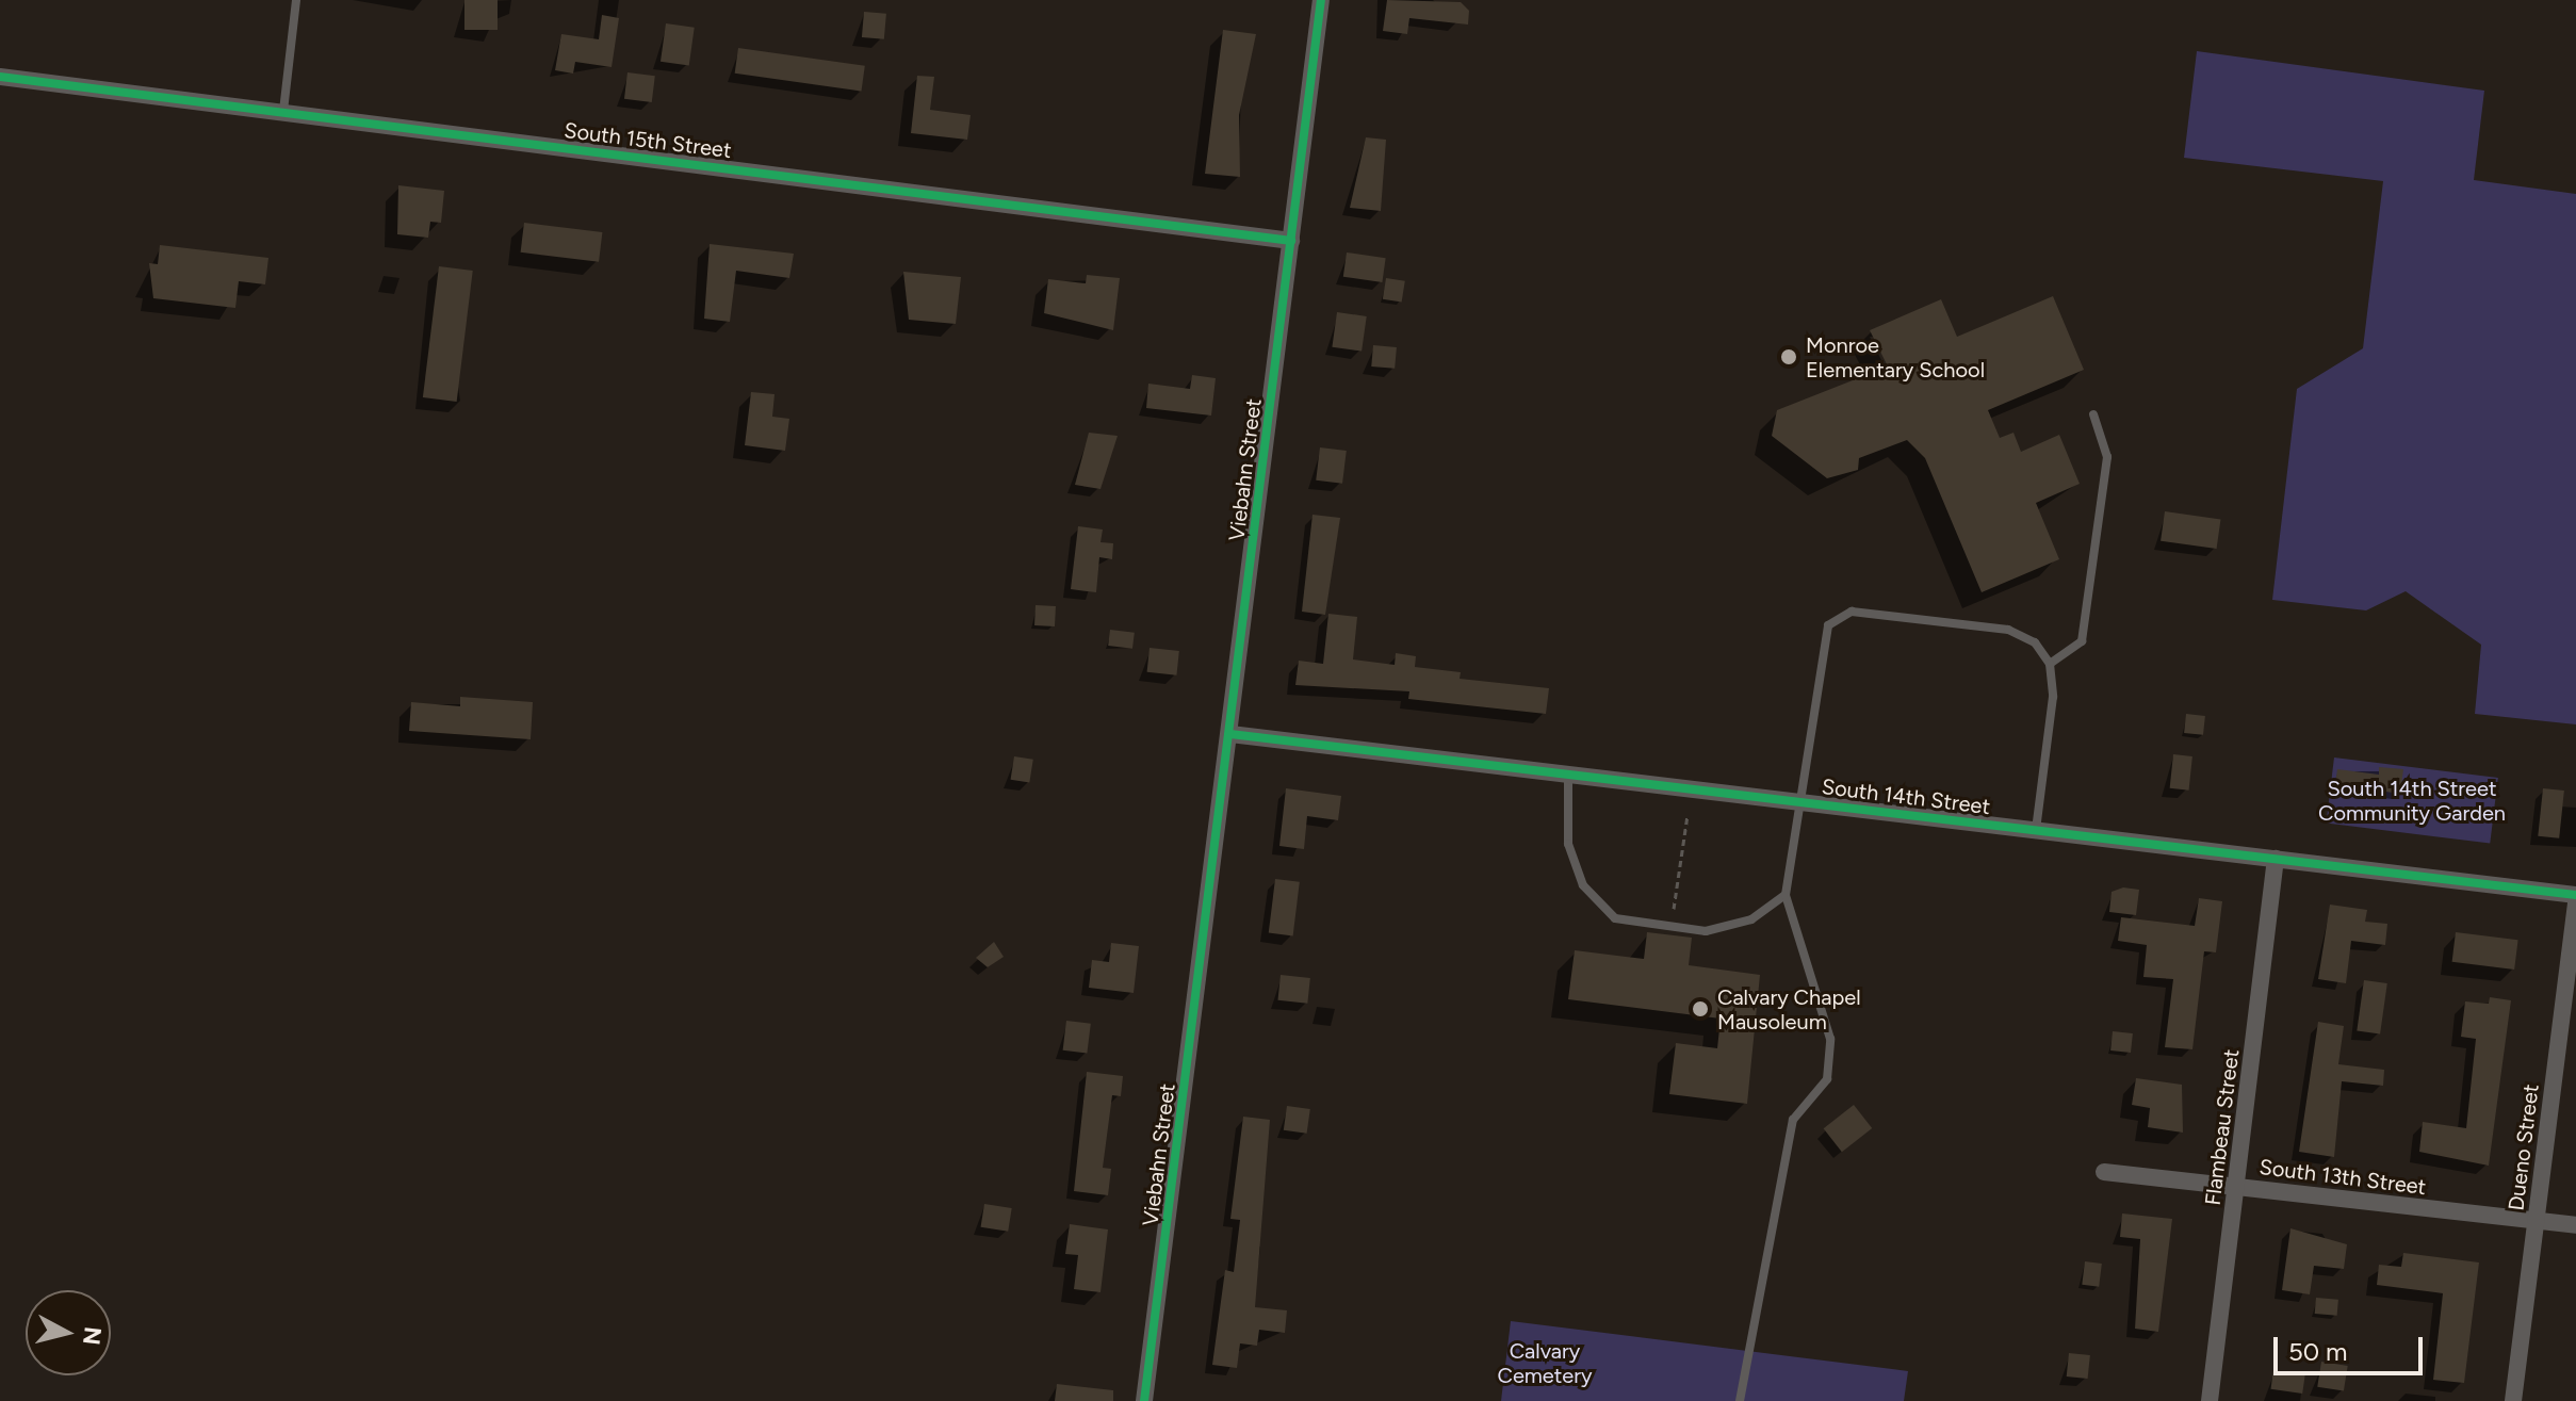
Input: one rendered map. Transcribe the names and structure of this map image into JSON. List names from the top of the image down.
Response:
{
  "streets": {
    "street": [
      "South 15th Street",
      "Viebahn Street",
      "South 14th Street",
      "Flambeau Street",
      "Dueno Street",
      "South 13th Street"
    ]
  },
  "crossings": [
    ["South 15th Street", "Viebahn Street"],
    ["Viebahn Street", "South 14th Street"],
    ["South 14th Street", "Flambeau Street"],
    ["South 14th Street", "Dueno Street"],
    ["Flambeau Street", "South 13th Street"],
    ["Dueno Street", "South 13th Street"]
  ],
  "parks": ["South 14th Street Community Garden", "Calvary Cemetery"],
  "places": ["Monroe Elementary School", "Calvary Chapel Mausoleum"],
  "scale_bar": "50 m",
  "north": "right"
}
